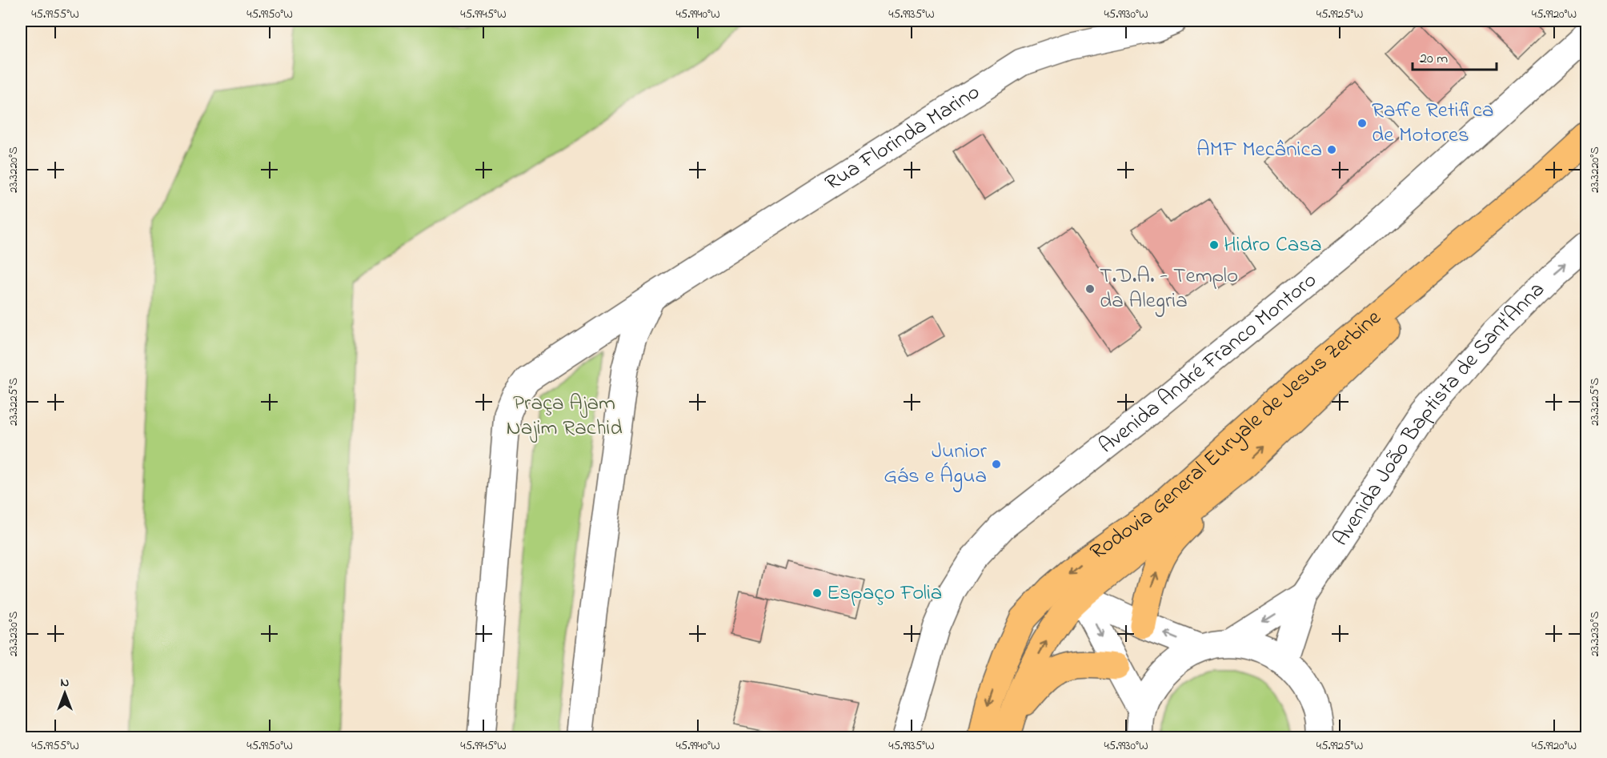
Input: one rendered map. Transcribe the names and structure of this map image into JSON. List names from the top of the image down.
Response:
{
  "streets": {
    "main road": ["Rodovia General Euryale de Jesus Zerbine"],
    "street": ["Rua Florinda Marino", "Avenida André Franco Montoro", "Avenida João Baptista de Sant'Anna"]
  },
  "parks": ["Praça Ajam Najim Rachid"],
  "places": [
    "Raffe Retifica de Motores",
    "AMF Mecânica",
    "Hidro Casa",
    "T.D.A. - Templo da Alegria",
    "Junior Gás e Água",
    "Espaço Folia"
  ],
  "scale_bar": "20 m",
  "north": "top",
  "coordinates": [
    "45.9955°W",
    "45.9950°W",
    "45.9945°W",
    "45.9940°W",
    "45.9935°W",
    "45.9930°W",
    "45.9925°W",
    "45.9920°W",
    "23.3220°S",
    "23.3225°S",
    "23.3230°S"
  ]
}
